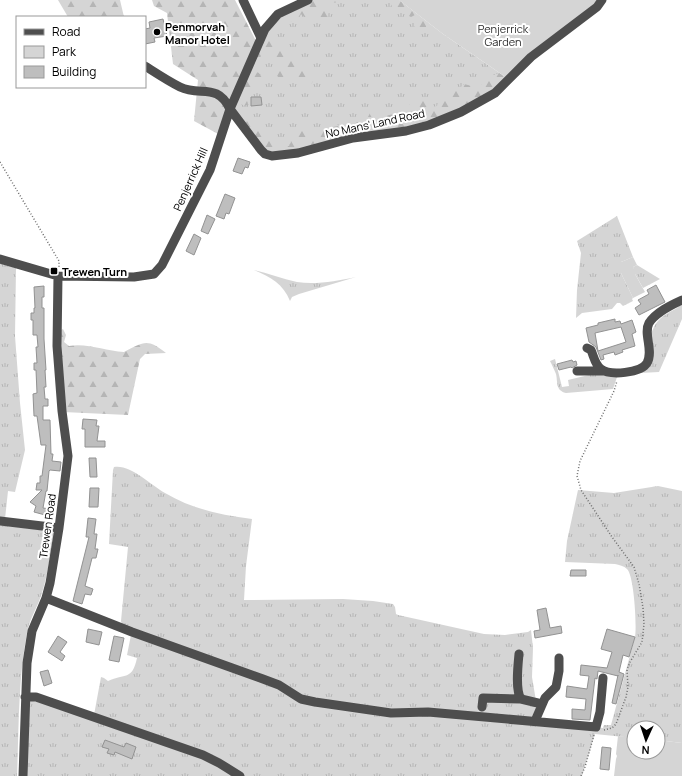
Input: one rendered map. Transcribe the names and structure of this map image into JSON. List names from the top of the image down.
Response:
{
  "streets": {
    "street": ["No Mans' Land Road", "Penjerrick Hill", "Trewen Road"]
  },
  "crossings": [
    ["No Mans' Land Road", "Penjerrick Hill"],
    ["Penjerrick Hill", "Trewen Road"]
  ],
  "parks": ["Penjerrick Garden"],
  "places": {
    "other": ["Penmorvah Manor Hotel"],
    "transit": ["Trewen Turn"]
  },
  "legend": ["Road", "Park", "Building"],
  "north": "bottom"
}
